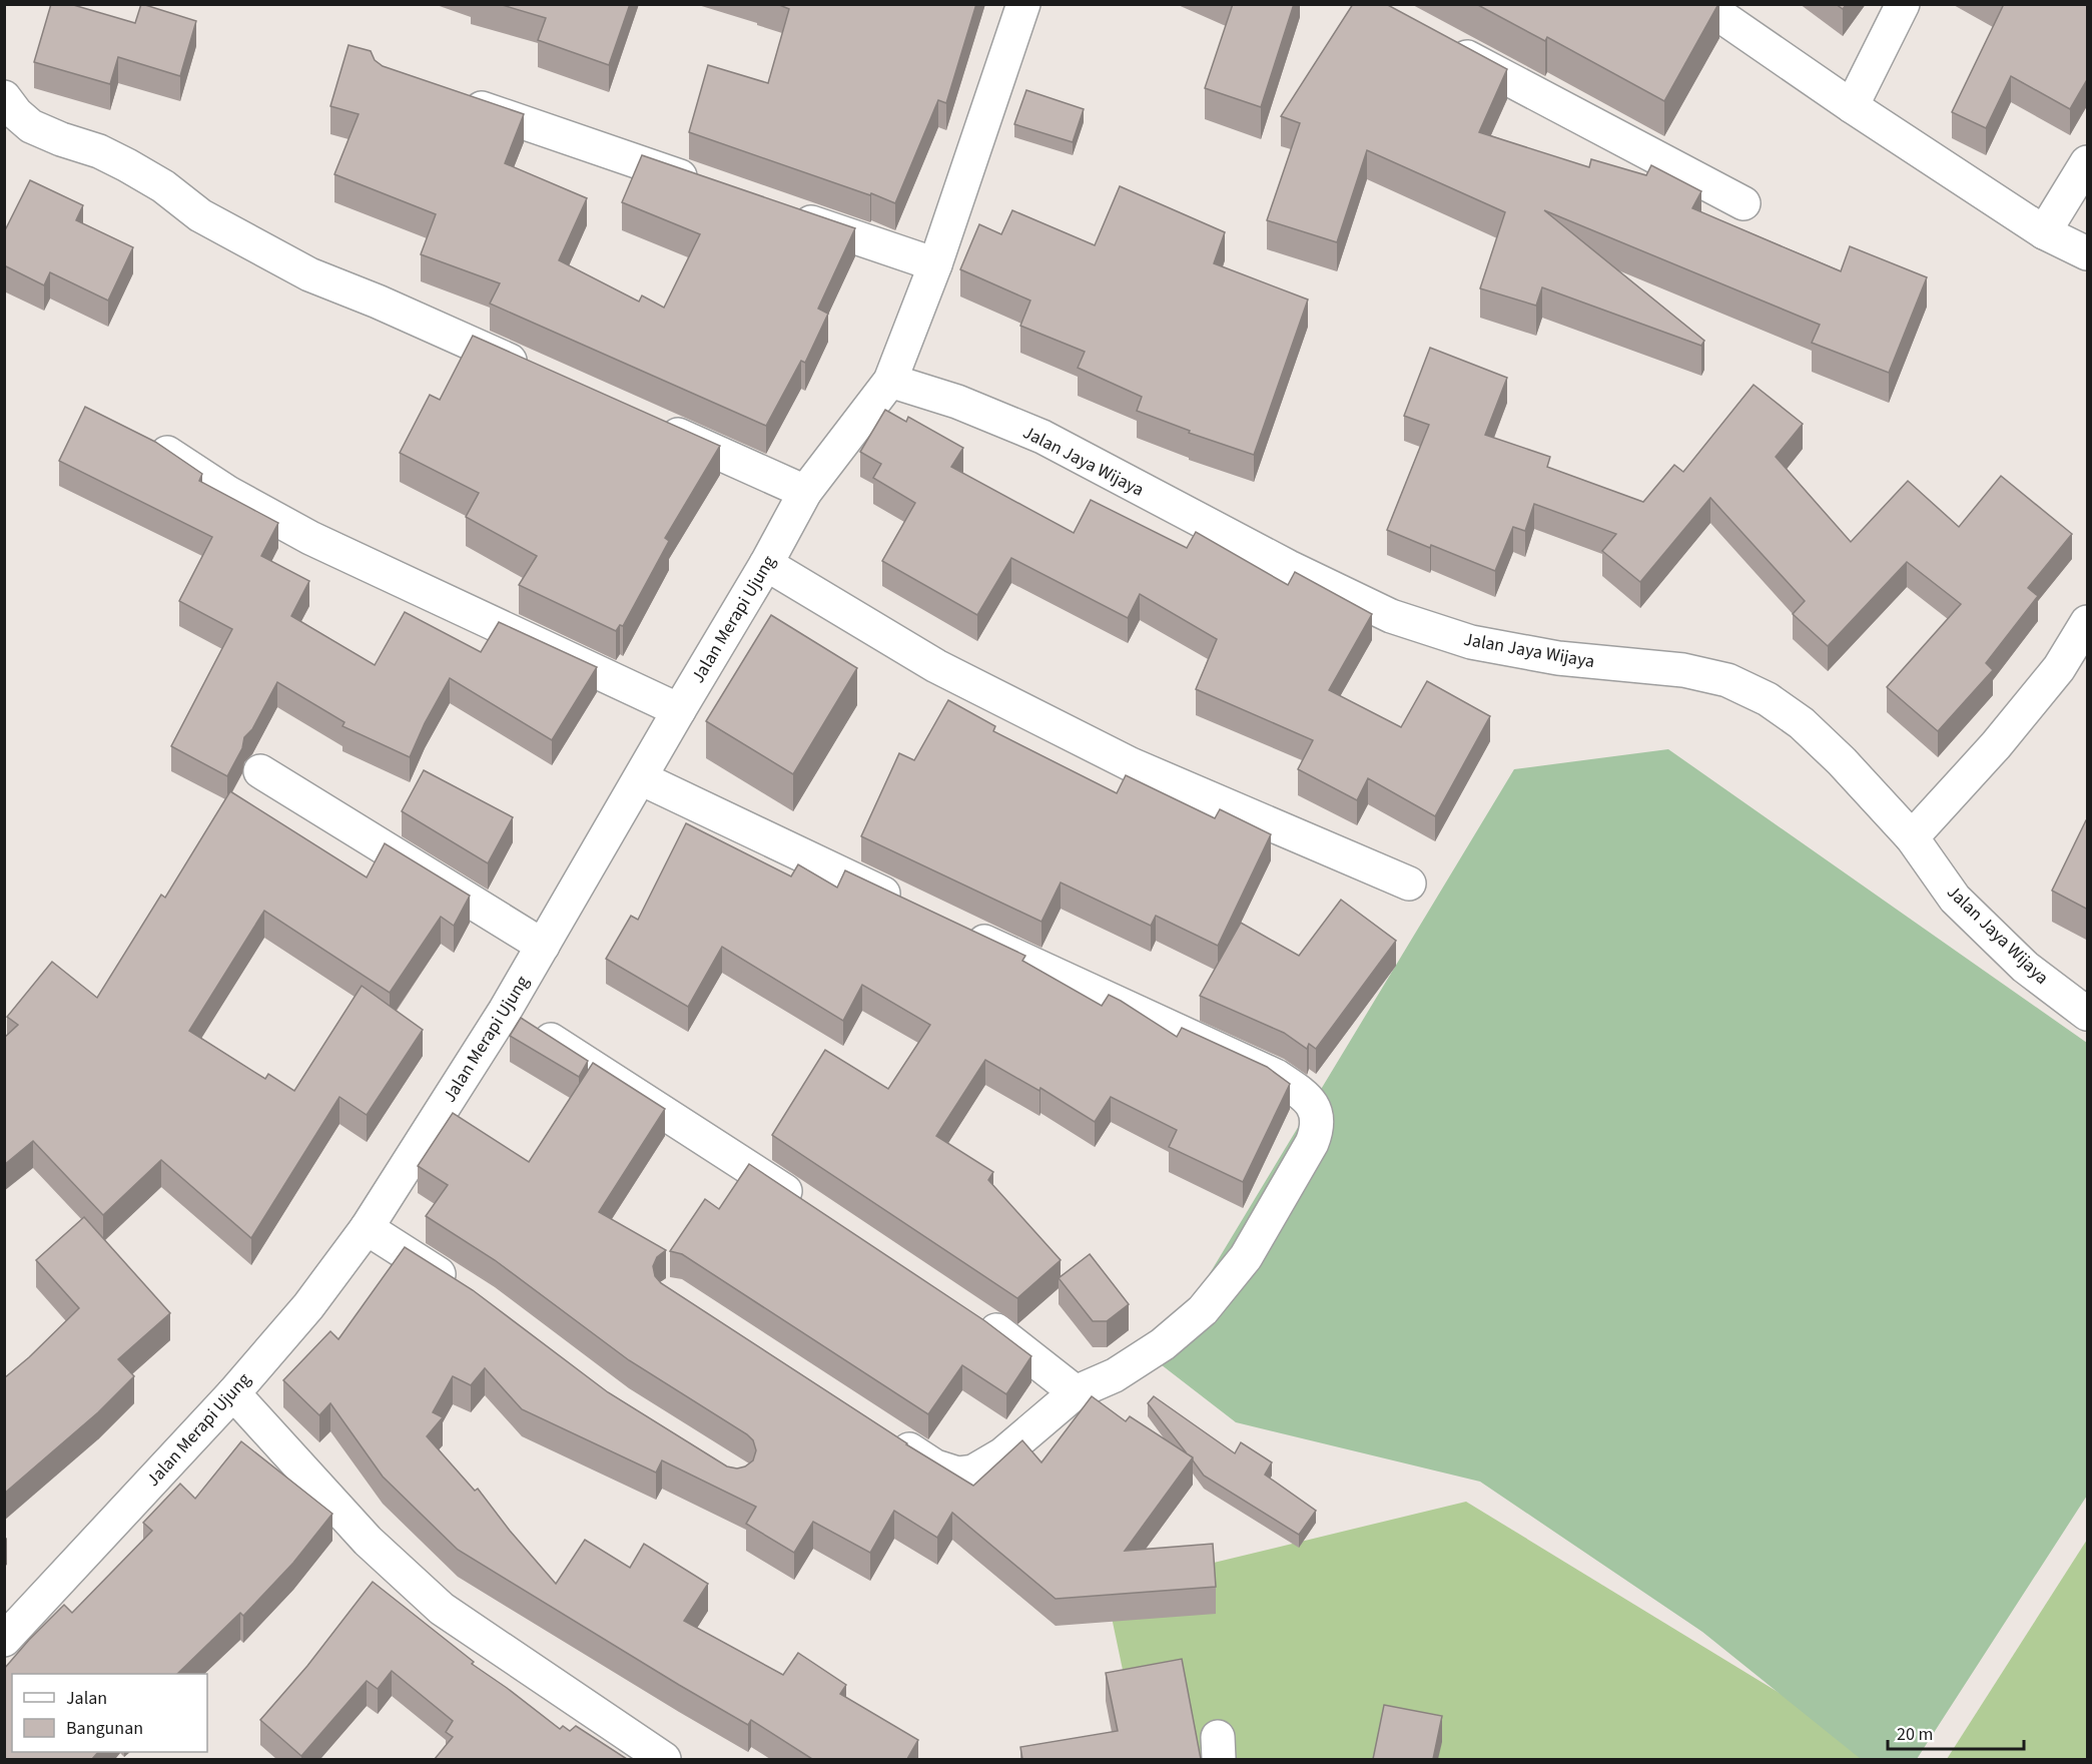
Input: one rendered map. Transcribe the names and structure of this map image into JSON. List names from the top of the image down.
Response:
{
  "streets": {
    "street": ["Jalan Jaya Wijaya", "Jalan Merapi Ujung"]
  },
  "crossings": [
    ["Jalan Jaya Wijaya", "Jalan Merapi Ujung"]
  ],
  "legend": ["Jalan", "Bangunan"],
  "scale_bar": "20 m"
}
